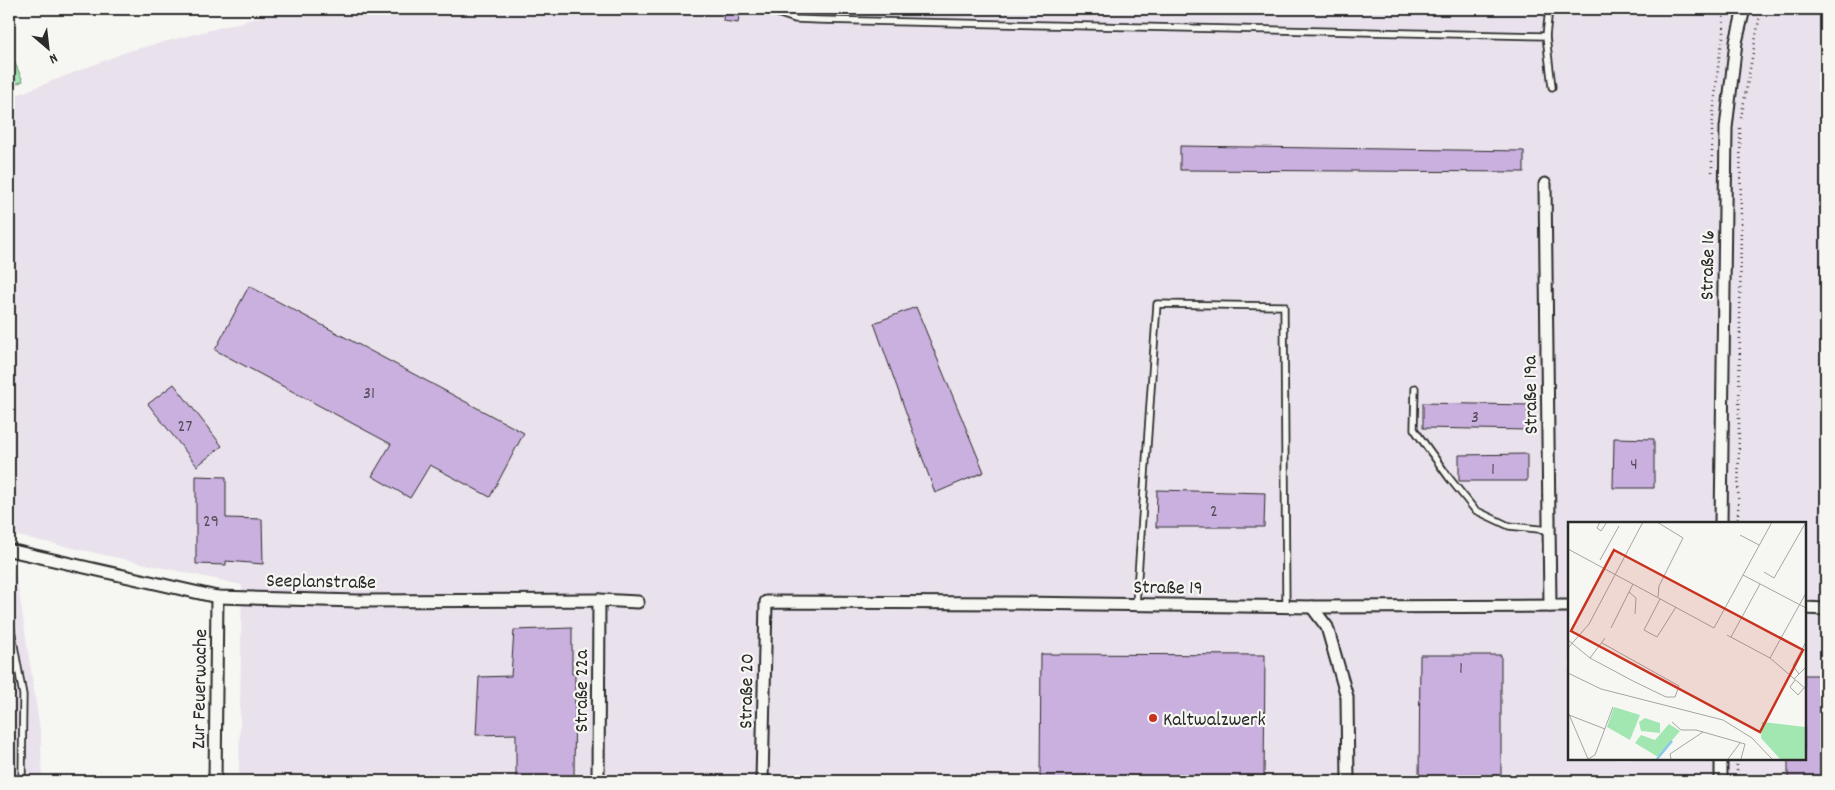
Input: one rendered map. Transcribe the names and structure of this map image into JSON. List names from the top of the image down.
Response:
{
  "streets": {
    "street": [
      "Straße 16",
      "Straße 19a",
      "Seeplanstraße",
      "Straße 19",
      "Zur Feuerwache",
      "Straße 22a",
      "Straße 20"
    ]
  },
  "crossings": [
    ["Straße 19a", "Straße 19"],
    ["Seeplanstraße", "Zur Feuerwache"],
    ["Seeplanstraße", "Straße 22a"],
    ["Straße 19", "Straße 20"]
  ],
  "places": ["Kaltwalzwerk"],
  "house_numbers": [
    "31",
    "3",
    "27",
    "4",
    "1",
    "2",
    "29",
    "1"
  ],
  "north": "bottom right"
}
